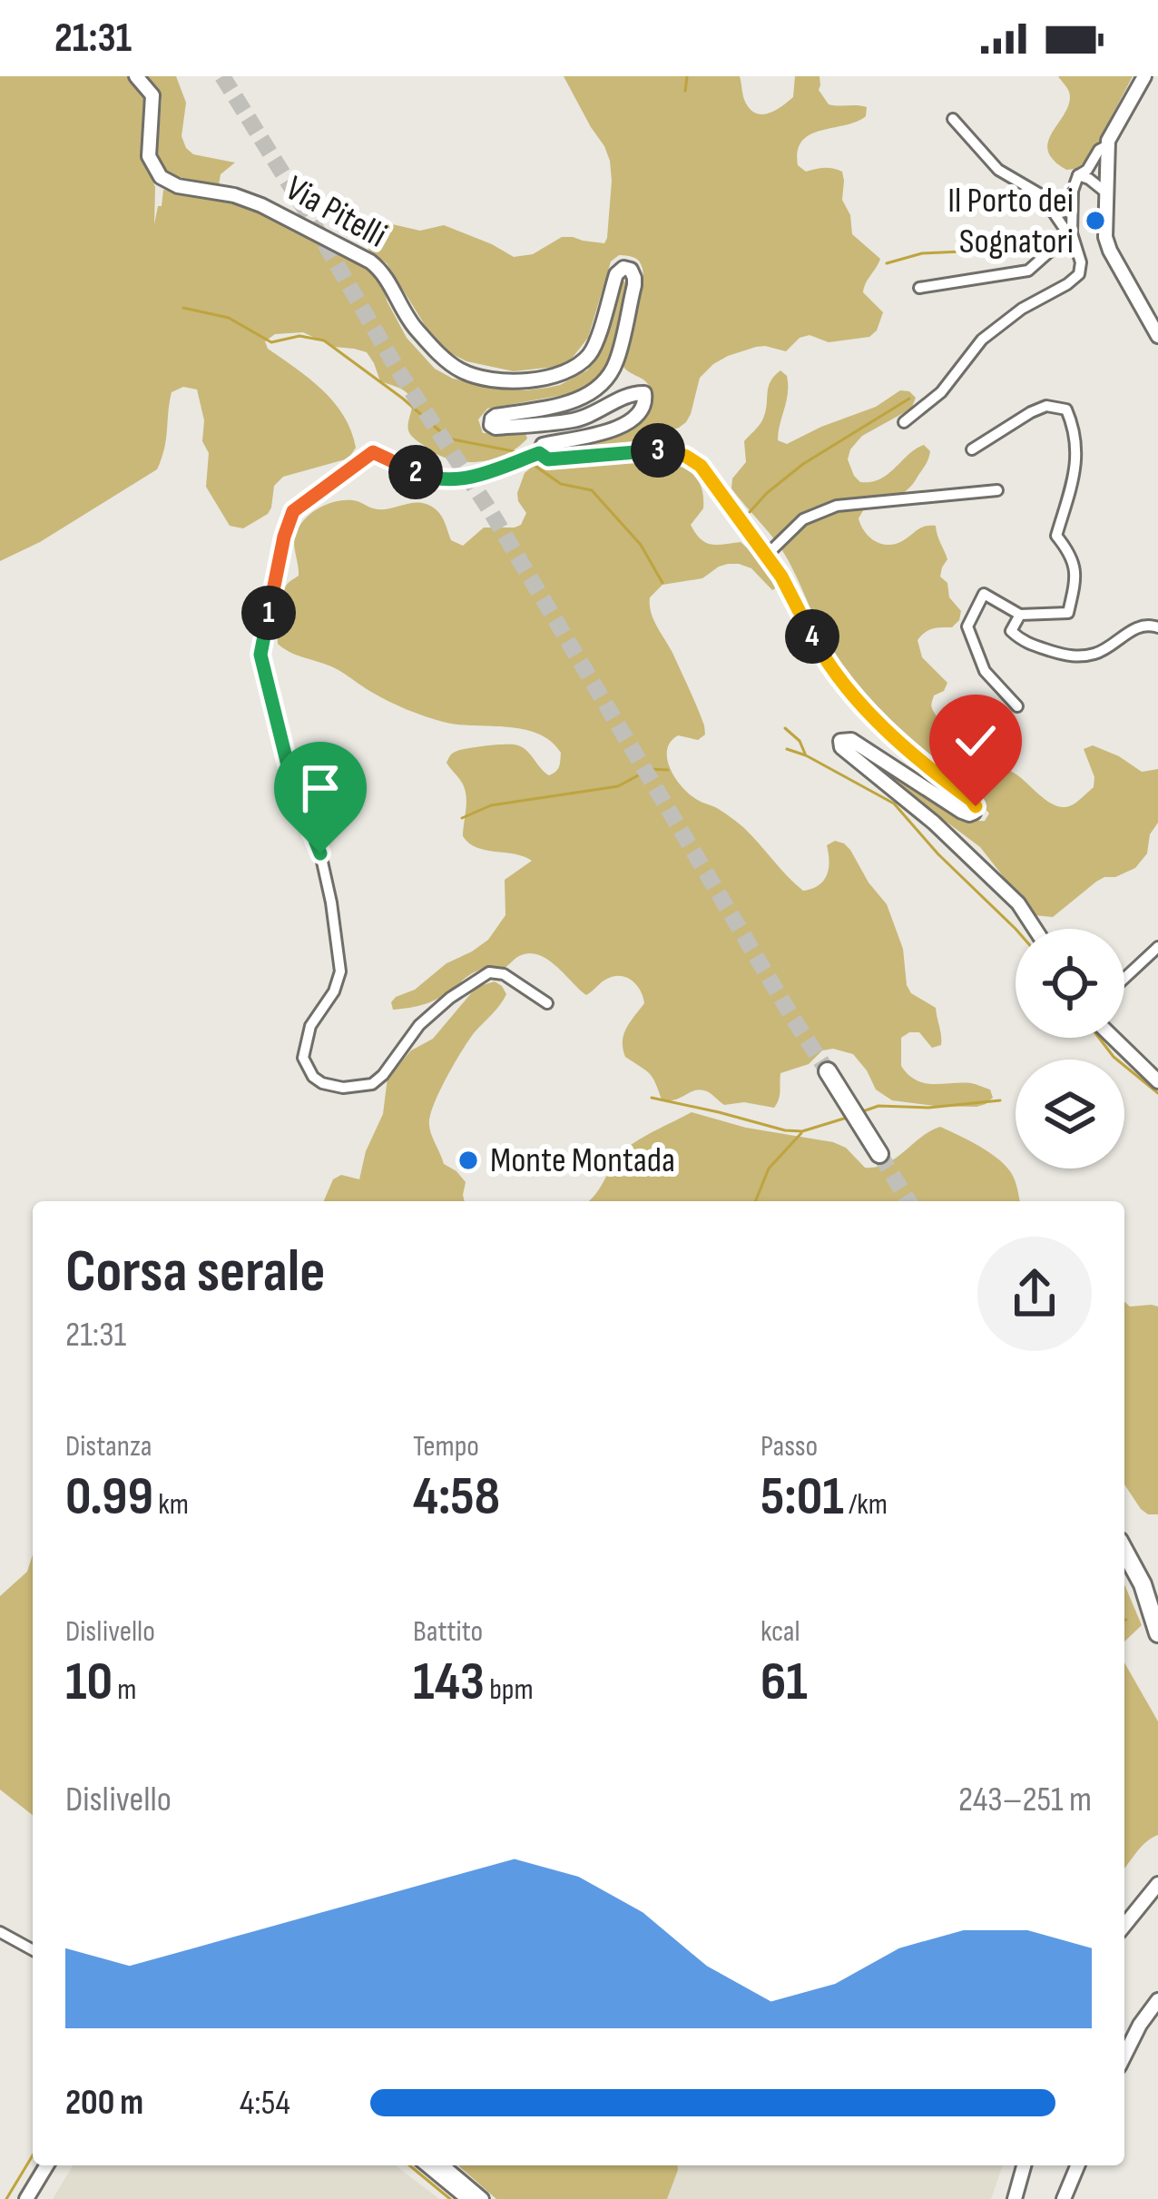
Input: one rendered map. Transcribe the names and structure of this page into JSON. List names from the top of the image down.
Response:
{
  "streets": {
    "street": ["Via Pitelli"]
  },
  "places": ["Il Porto dei Sognatori", "Monte Montada"],
  "page": {
    "status": "21:31",
    "pins": [
      "3",
      "2",
      "1",
      "4"
    ],
    "heading": ["Corsa serale", "21:31"],
    "stats": [
      ["Distanza", "0.99 km"],
      ["Tempo", "4:58"],
      ["Passo", "5:01 /km"],
      ["Dislivello", "10 m"],
      ["Battito", "143 bpm"],
      ["kcal", "61"]
    ],
    "chart": ["Dislivello", "243–251 m"],
    "list": [
      {
        "name": "200 m",
        "note": "4:54"
      }
    ]
  }
}
